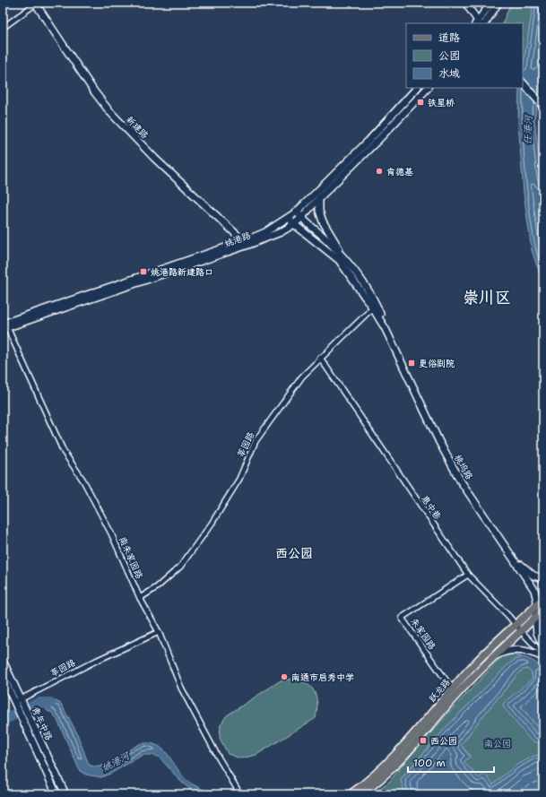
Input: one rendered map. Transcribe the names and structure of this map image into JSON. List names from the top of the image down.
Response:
{
  "streets": {
    "main road": ["跃龙路"],
    "street": [
      "新建路",
      "姚港路",
      "莘园路",
      "桃坞路",
      "惠中巷",
      "南朱家园路",
      "朱家园路",
      "青年中路"
    ]
  },
  "crossings": [
    ["新建路", "姚港路"],
    ["姚港路", "桃坞路"],
    ["姚港路", "南朱家园路"],
    ["莘园路", "桃坞路"],
    ["莘园路", "惠中巷"],
    ["莘园路", "南朱家园路"],
    ["莘园路", "青年中路"],
    ["桃坞路", "跃龙路"],
    ["惠中巷", "朱家园路"],
    ["惠中巷", "跃龙路"],
    ["朱家园路", "跃龙路"]
  ],
  "districts": ["崇川区", "西公园"],
  "water": ["任港河", "姚港河"],
  "parks": ["南公园"],
  "places": {
    "transit": [
      "铁星桥",
      "姚港路新建路口",
      "更俗剧院",
      "西公园"
    ],
    "other": ["肯德基", "南通市启秀中学"]
  },
  "legend": ["道路", "公园", "水域"],
  "scale_bar": "100 m"
}
